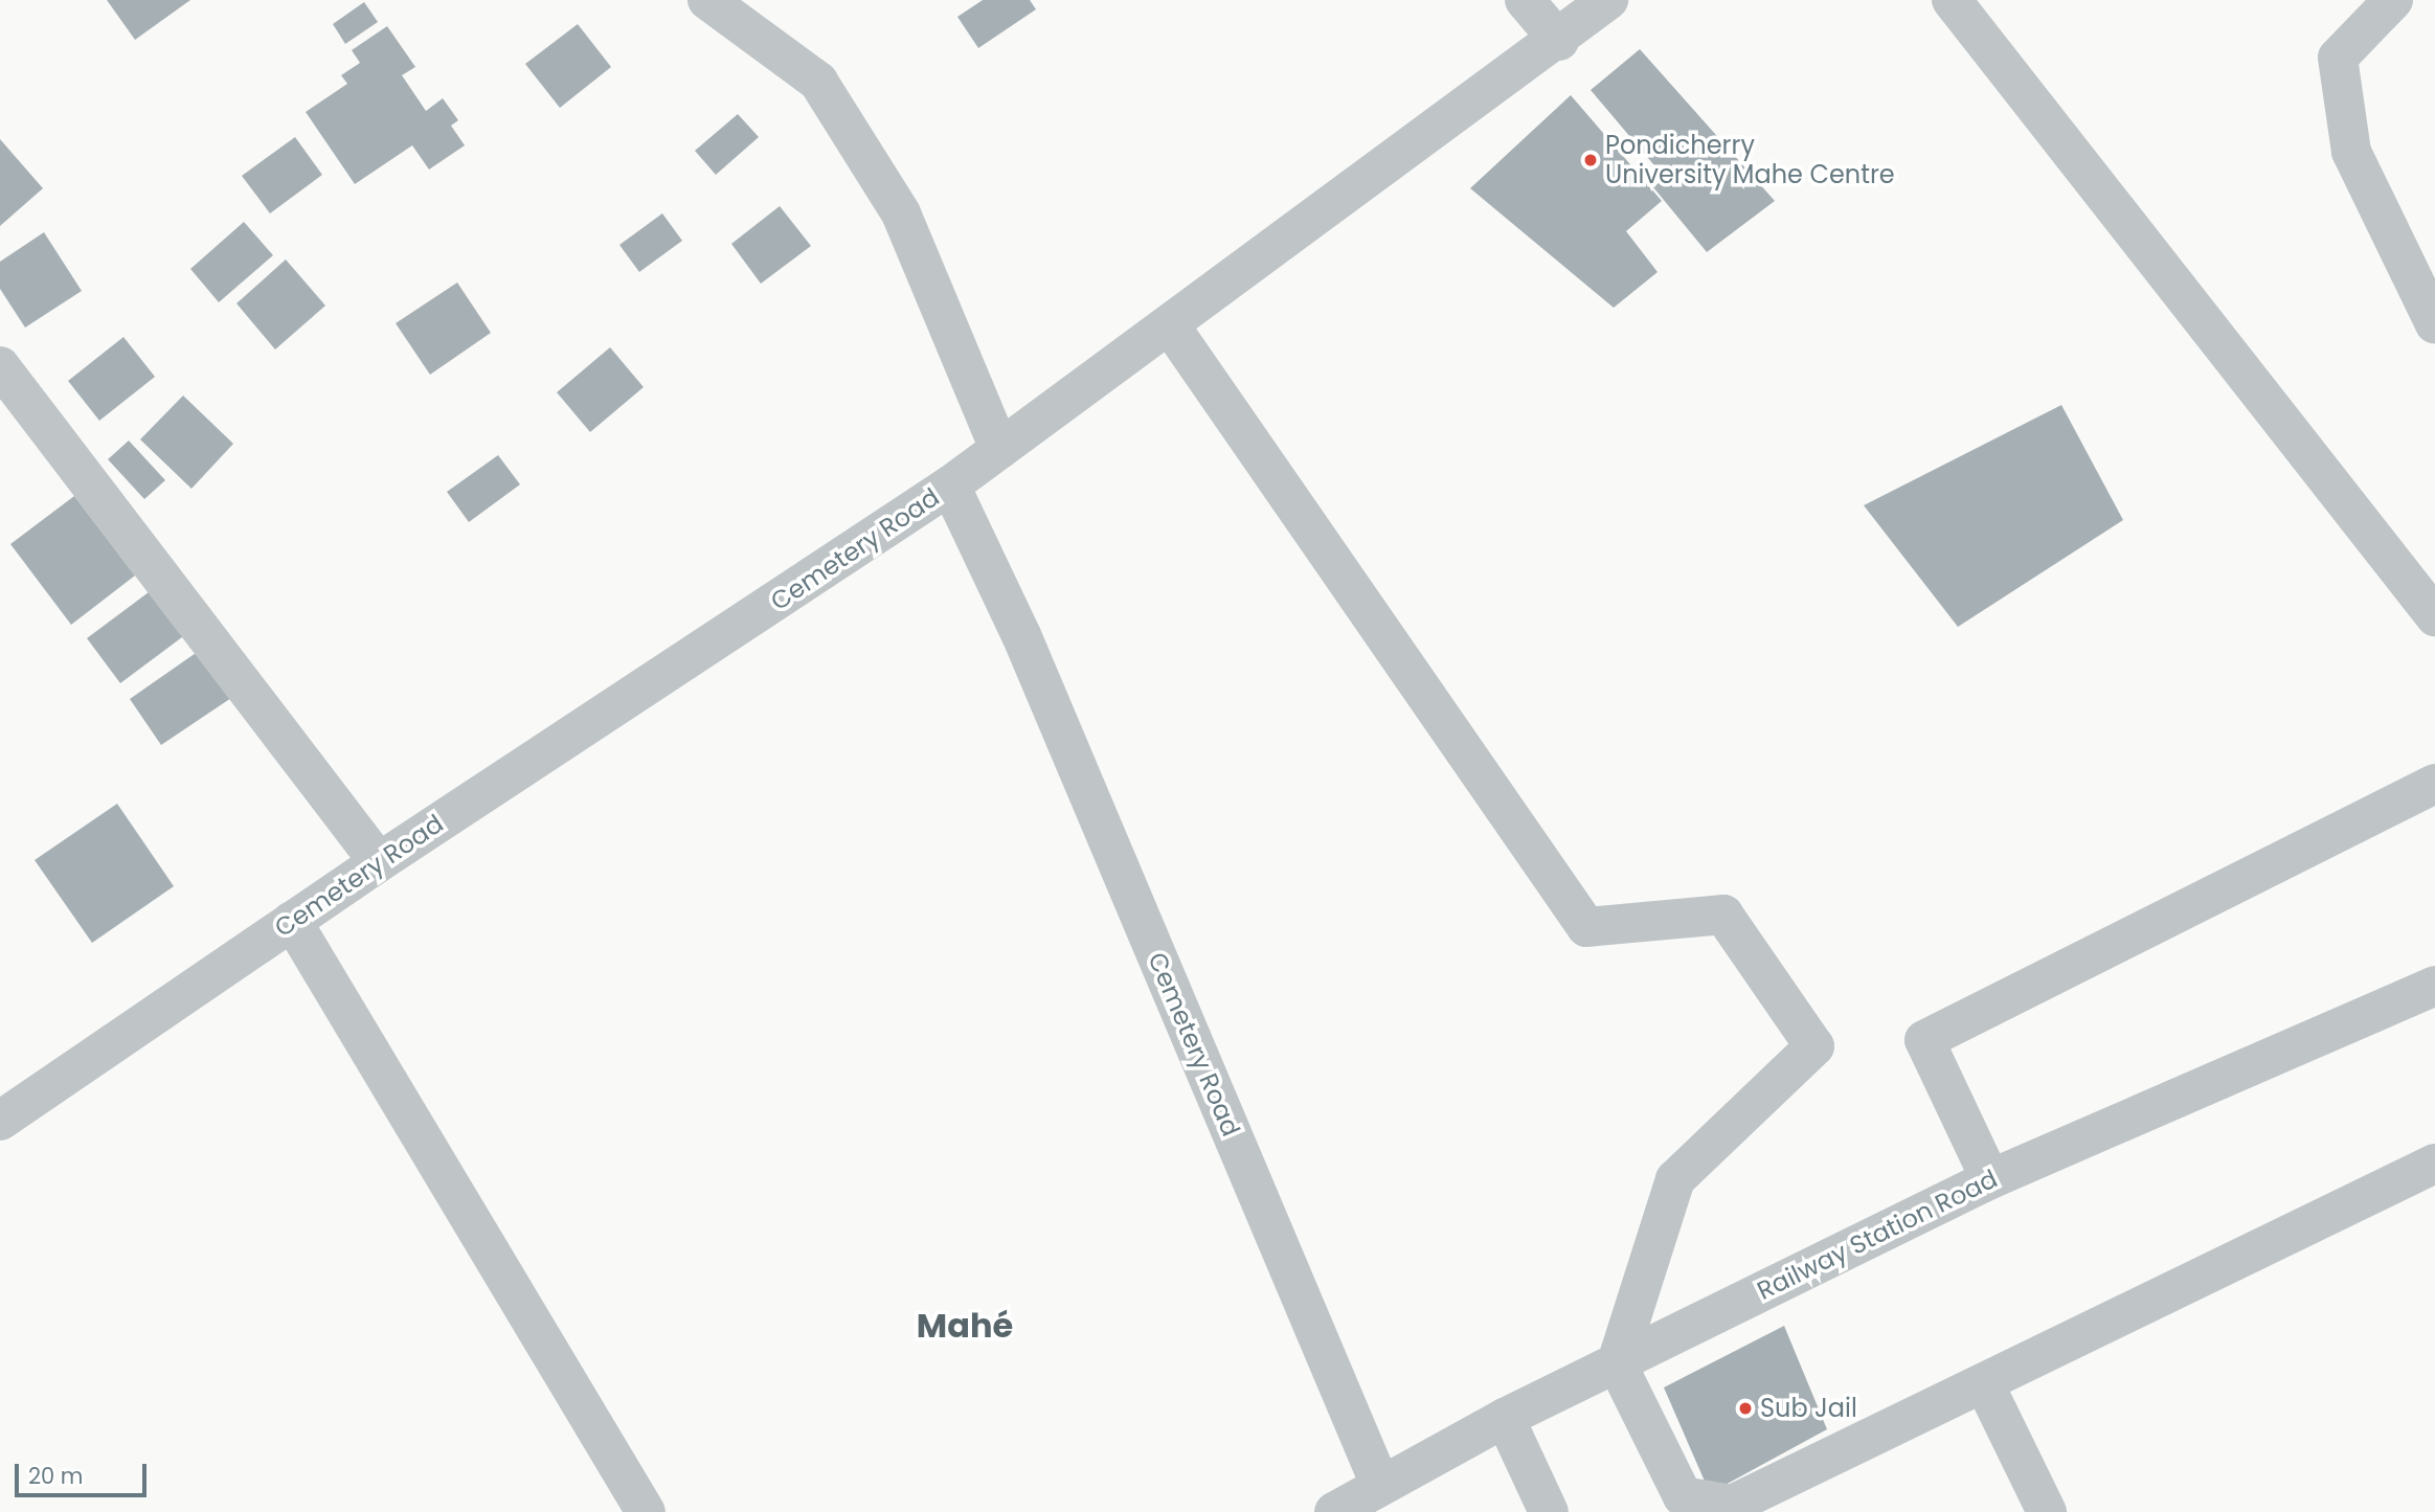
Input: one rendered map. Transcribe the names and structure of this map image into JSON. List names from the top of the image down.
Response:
{
  "streets": {
    "street": ["Cemetery Road", "Railway Station Road"]
  },
  "crossings": [
    ["Cemetery Road", "Railway Station Road"]
  ],
  "districts": ["Mahé"],
  "places": ["Pondicherry University Mahe Centre", "Sub Jail"],
  "scale_bar": "20 m"
}
